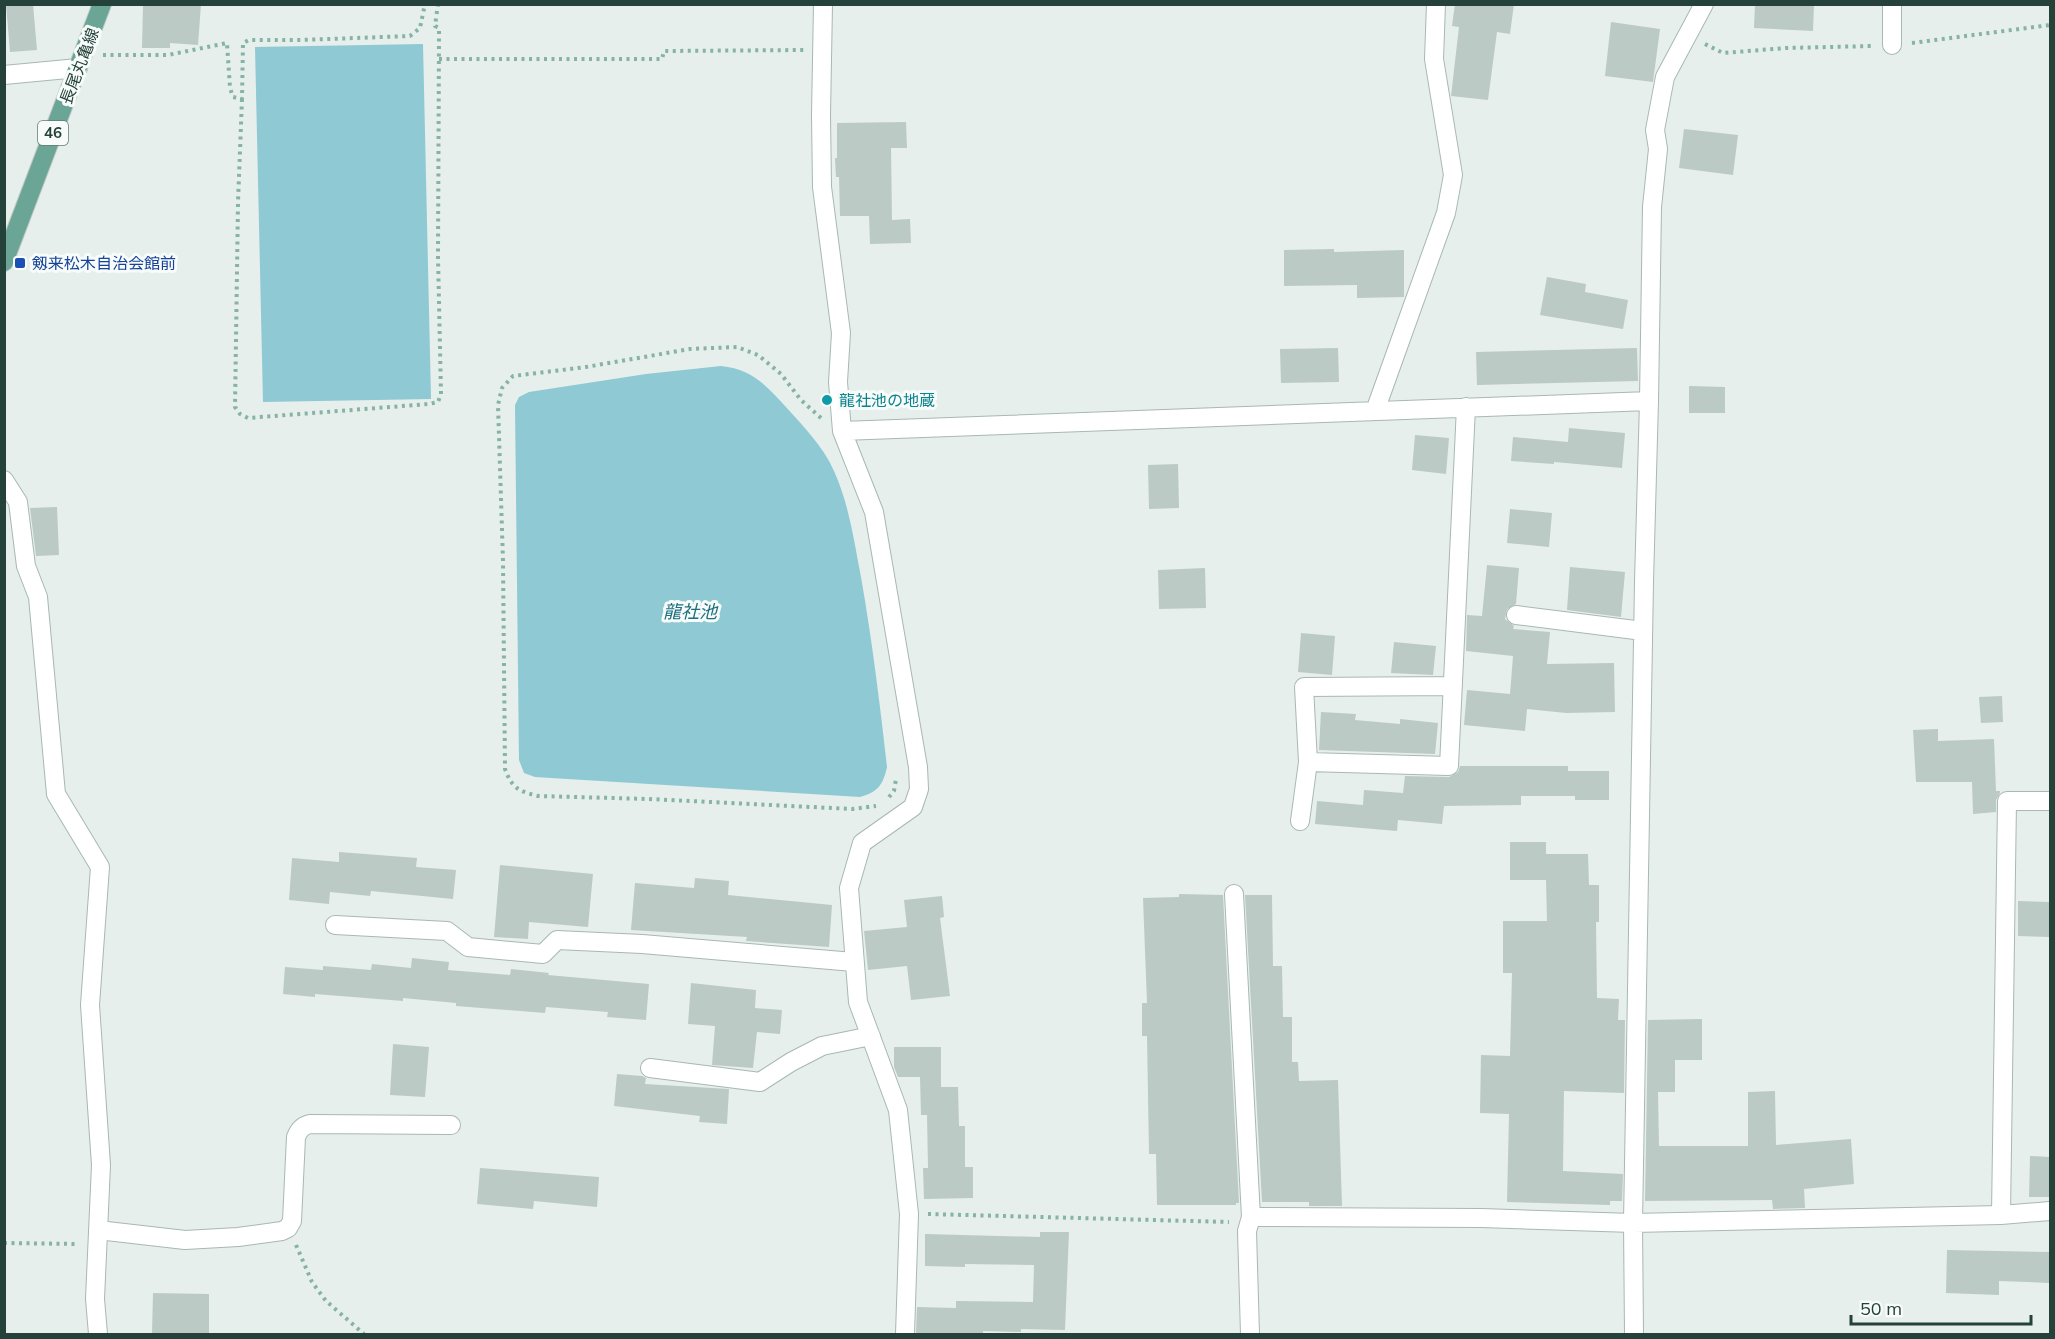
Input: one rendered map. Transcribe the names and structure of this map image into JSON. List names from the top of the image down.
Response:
{
  "streets": {
    "main road": ["長尾丸亀線", "46"]
  },
  "water": ["龍社池"],
  "places": {
    "transit": ["剱来松木自治会館前"],
    "other": ["龍社池の地蔵"]
  },
  "scale_bar": "50 m"
}
